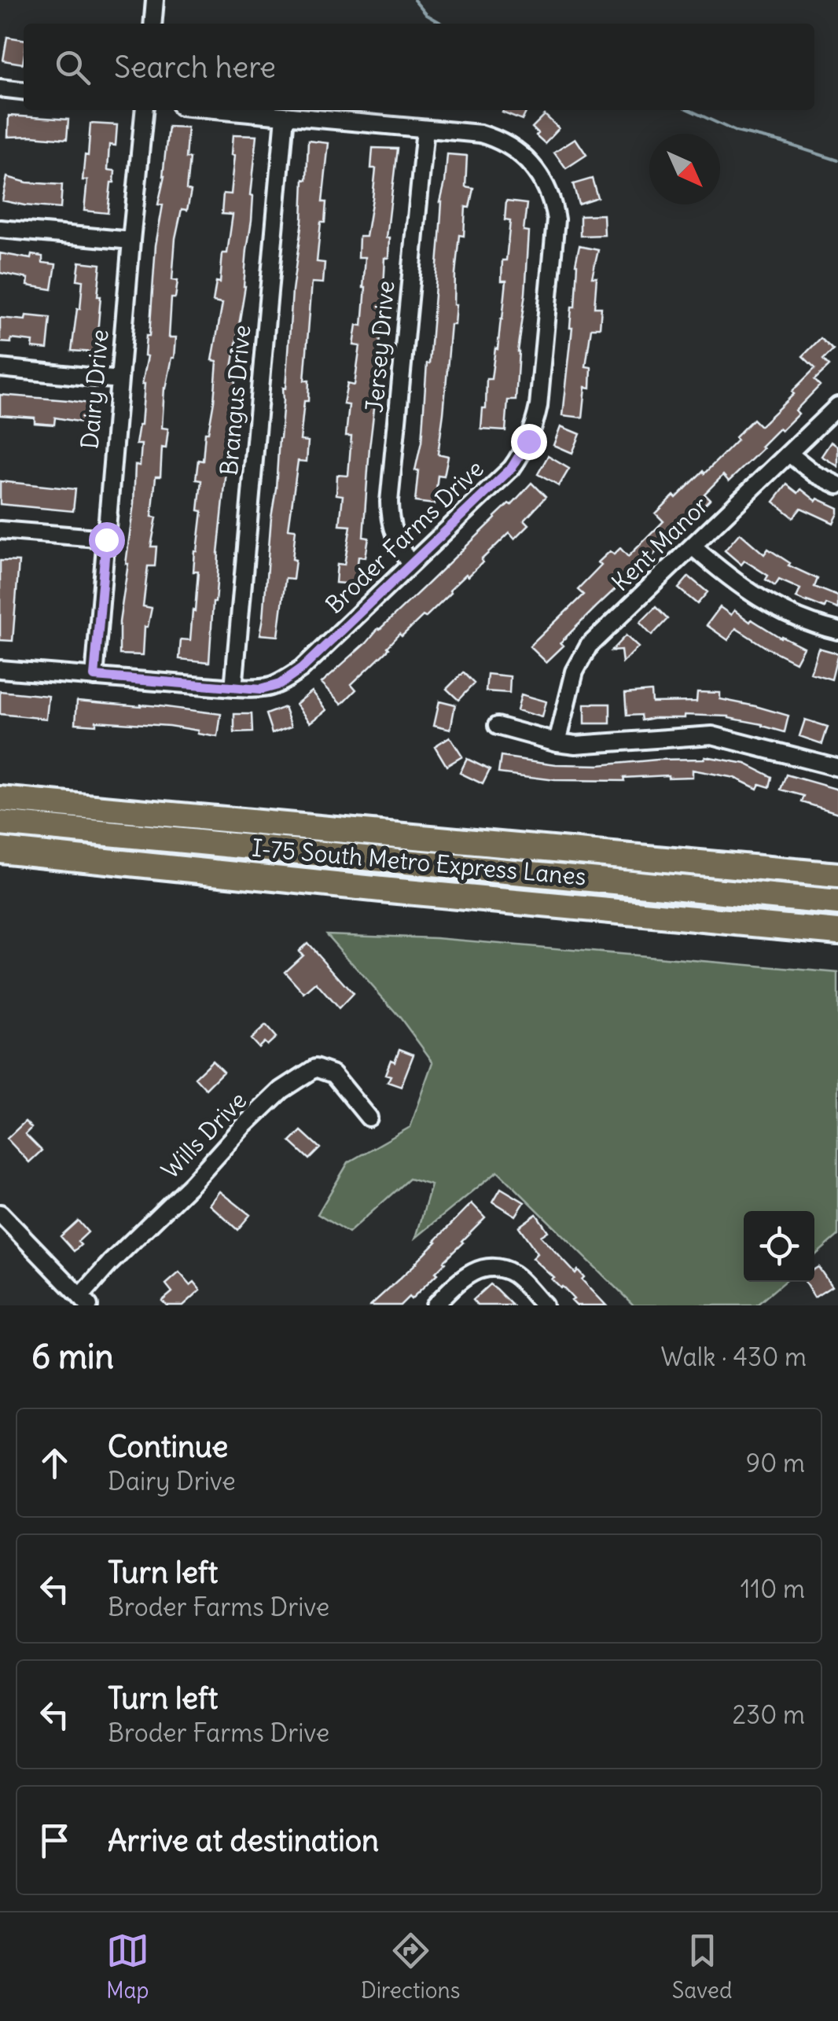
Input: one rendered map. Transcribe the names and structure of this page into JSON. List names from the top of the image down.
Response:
{
  "streets": {
    "highway": ["I-75 South Metro Express Lanes"],
    "street": [
      "Jersey Drive",
      "Dairy Drive",
      "Brangus Drive",
      "Broder Farms Drive",
      "Kent Manor",
      "Wills Drive"
    ]
  },
  "crossings": [
    ["Jersey Drive", "Broder Farms Drive"],
    ["Dairy Drive", "Broder Farms Drive"],
    ["Brangus Drive", "Broder Farms Drive"]
  ],
  "north": "bottom right",
  "page": {
    "search": "Search here",
    "heading": ["6 min", "Walk · 430 m"],
    "list": [
      ["Continue", "Dairy Drive", "90 m"],
      ["Turn left", "Broder Farms Drive", "110 m"],
      ["Turn left", "Broder Farms Drive", "230 m"],
      "Arrive at destination"
    ],
    "nav": ["Map", "Directions", "Saved"]
  }
}
